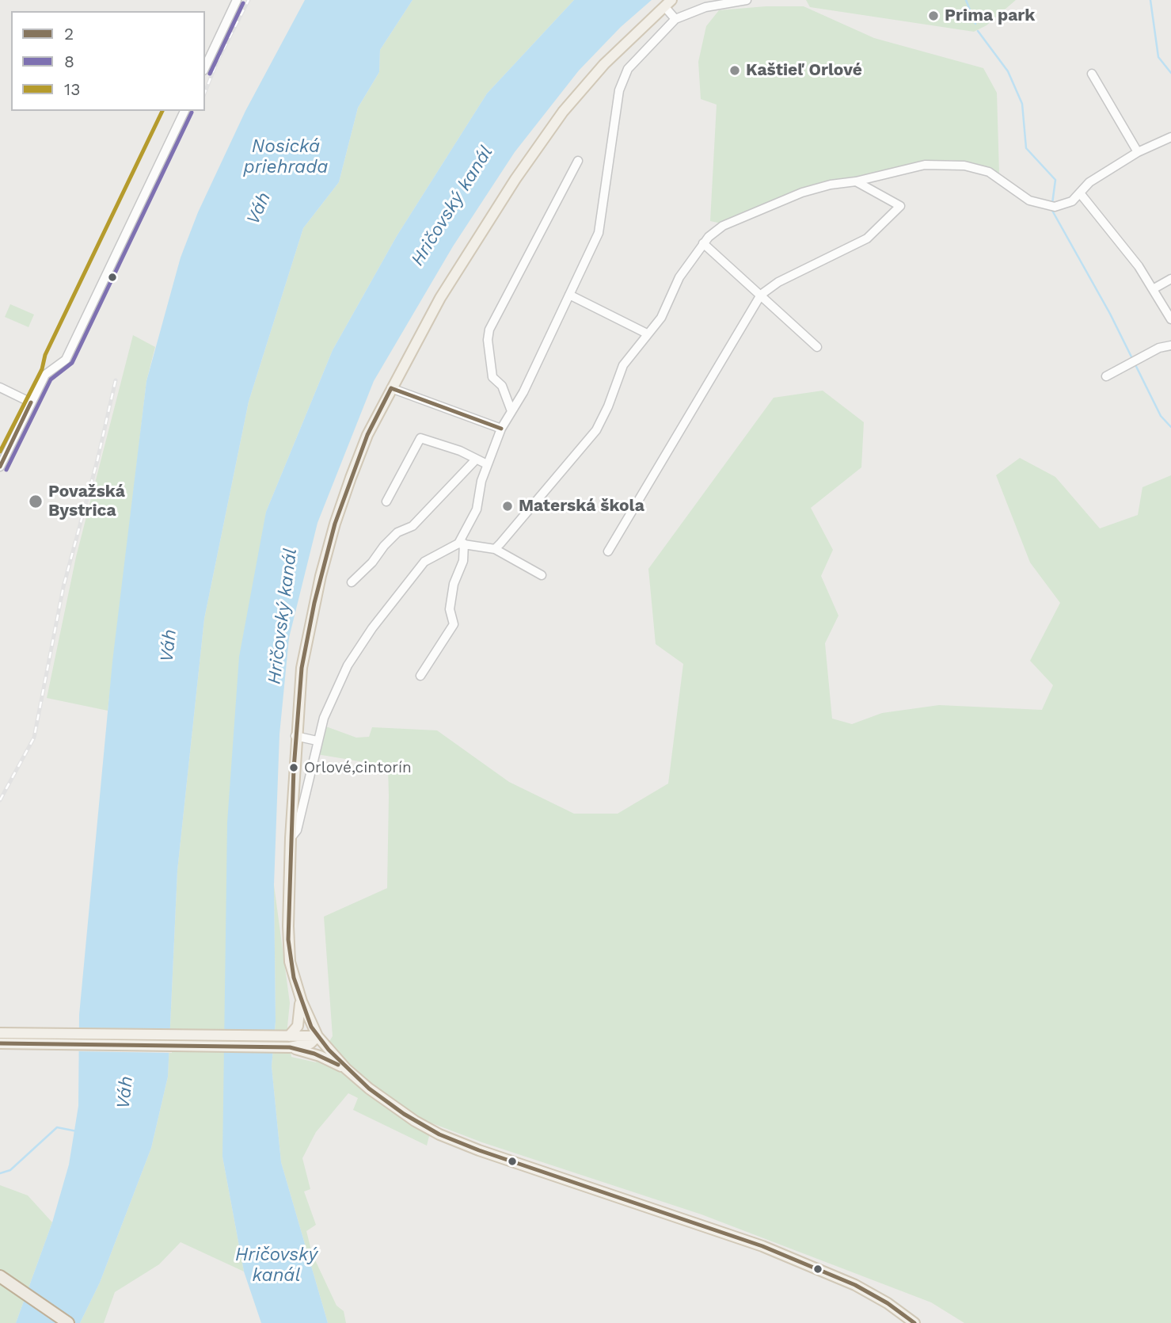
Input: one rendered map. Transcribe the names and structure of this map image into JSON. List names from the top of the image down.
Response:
{
  "water": ["Nosická priehrada", "Hričovský kanál", "Váh"],
  "places": [
    "Prima park",
    "Kaštieľ Orlové",
    "Považská Bystrica",
    "Materská škola",
    "Orlové,cintorín"
  ],
  "lines": ["transit line 8", "transit line 13", "transit line 2"],
  "legend": ["2", "8", "13"]
}
